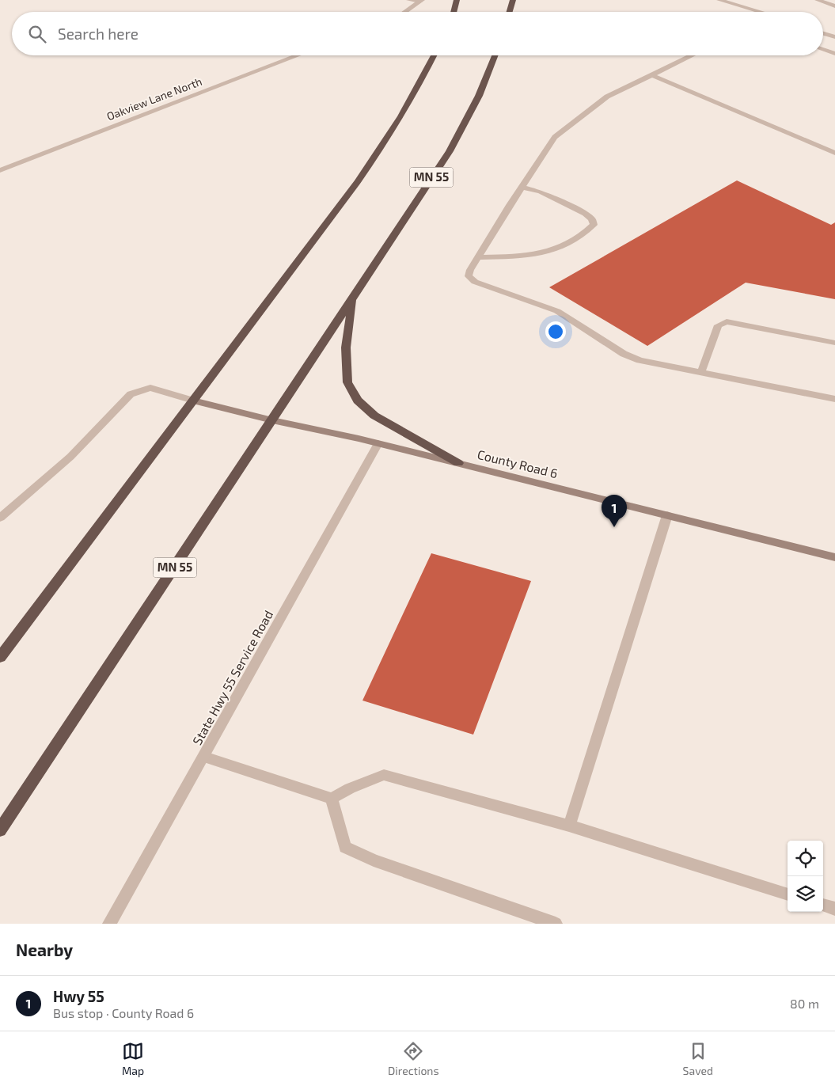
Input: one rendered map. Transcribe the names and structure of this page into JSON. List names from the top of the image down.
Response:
{
  "streets": {
    "highway": ["MN 55"],
    "main road": ["County Road 6"],
    "street": ["Oakview Lane North", "State Hwy 55 Service Road"]
  },
  "crossings": [
    ["MN 55", "County Road 6"],
    ["County Road 6", "State Hwy 55 Service Road"]
  ],
  "page": {
    "search": "Search here",
    "pins": "1",
    "heading": "Nearby",
    "list": [
      {
        "mark": "1",
        "name": "Hwy 55",
        "note": "Bus stop · County Road 6",
        "value": "80 m"
      }
    ],
    "nav": ["Map", "Directions", "Saved"]
  }
}
